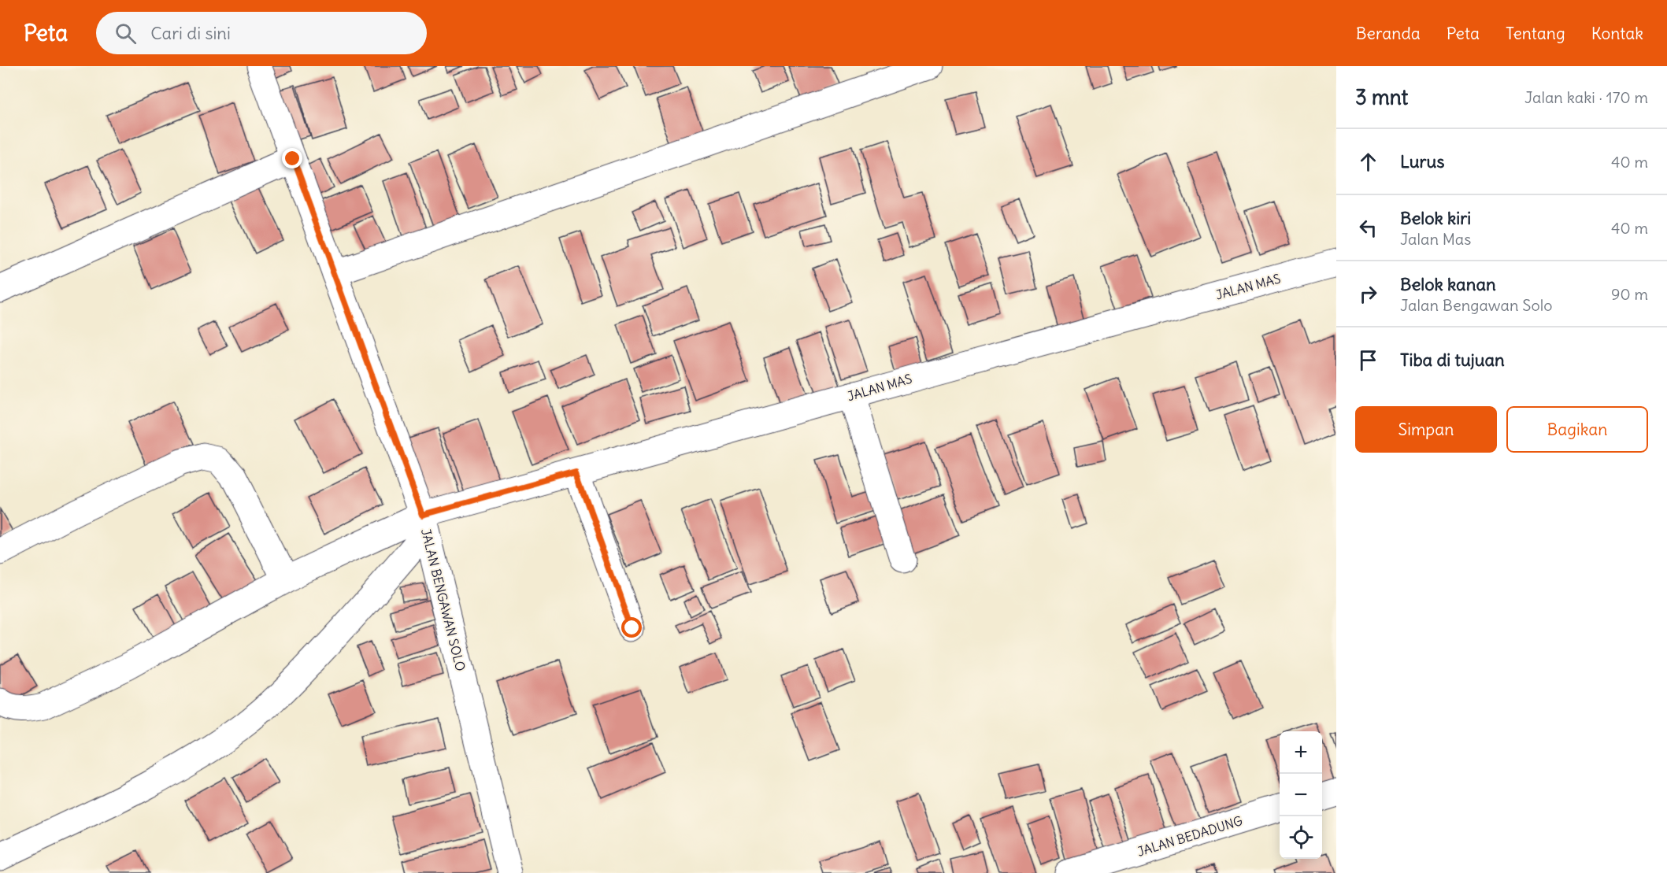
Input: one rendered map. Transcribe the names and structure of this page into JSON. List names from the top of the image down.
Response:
{
  "streets": {
    "street": ["JALAN MAS", "JALAN BENGAWAN SOLO", "JALAN BEDADUNG"]
  },
  "crossings": [
    ["JALAN MAS", "JALAN BENGAWAN SOLO"]
  ],
  "page": {
    "header": "Peta",
    "search": "Cari di sini",
    "nav": [
      "Beranda",
      "Peta",
      "Tentang",
      "Kontak"
    ],
    "heading": ["3 mnt", "Jalan kaki · 170 m"],
    "list": [
      ["Lurus", "40 m"],
      ["Belok kiri", "Jalan Mas", "40 m"],
      ["Belok kanan", "Jalan Bengawan Solo", "90 m"],
      "Tiba di tujuan"
    ],
    "buttons": ["Simpan", "Bagikan"],
    "map_buttons": ["+", "−"]
  }
}
